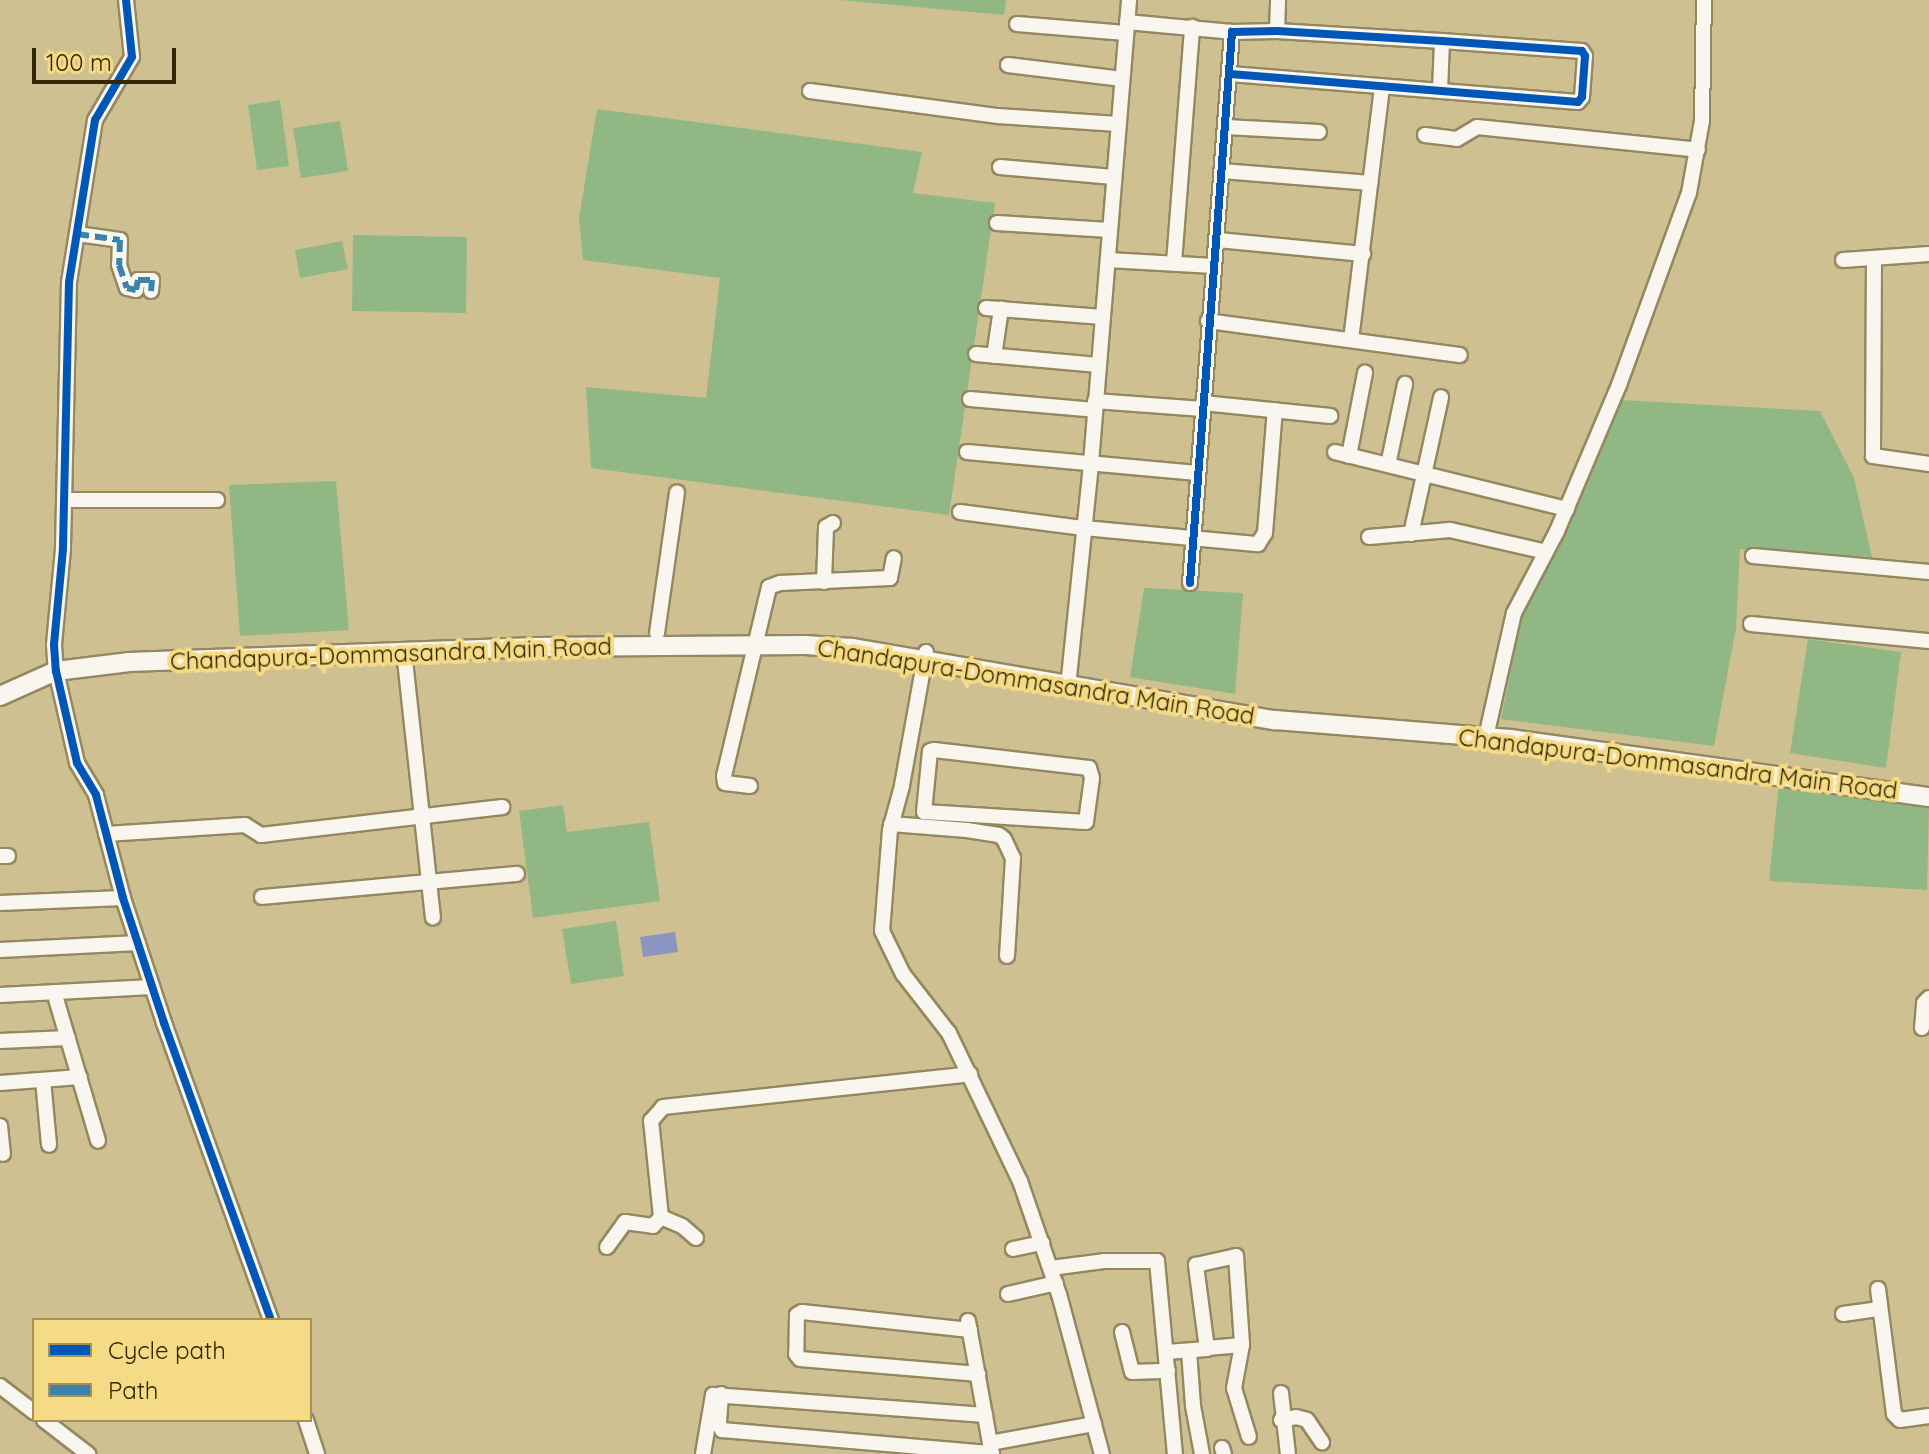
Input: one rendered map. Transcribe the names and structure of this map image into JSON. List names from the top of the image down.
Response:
{
  "streets": {
    "main road": ["Chandapura-Dommasandra Main Road"]
  },
  "legend": ["Cycle path", "Path"],
  "scale_bar": "100 m"
}
